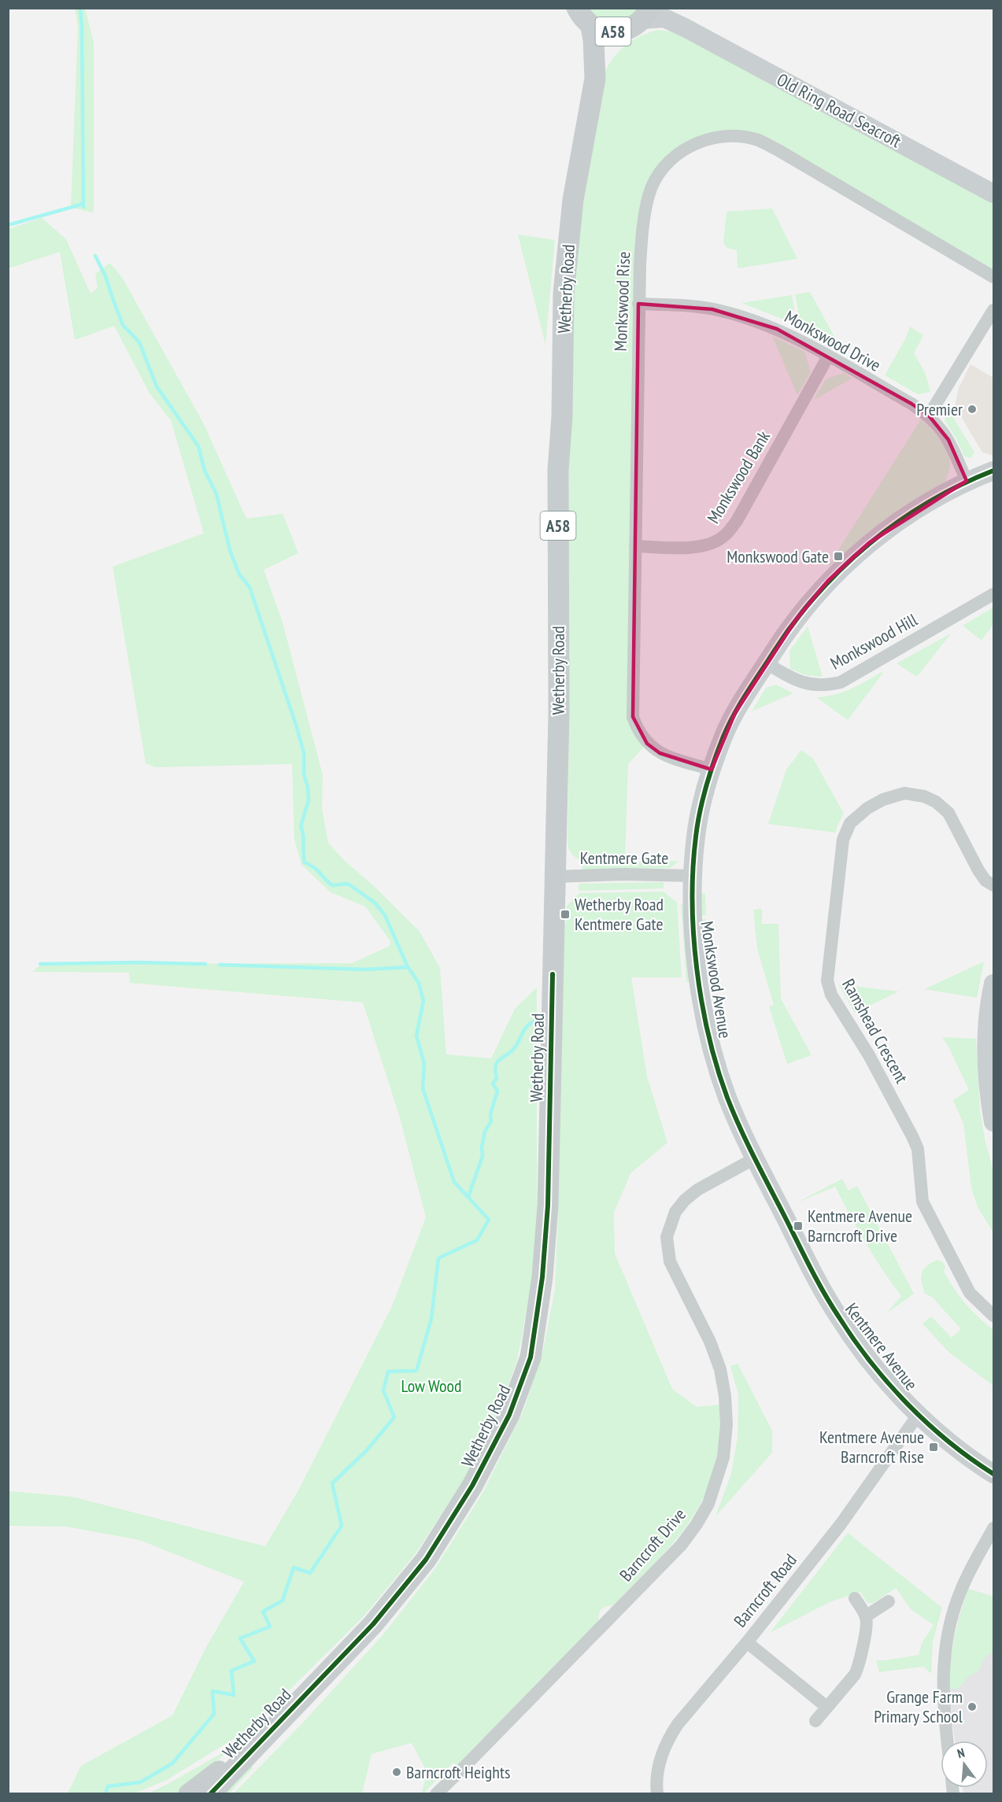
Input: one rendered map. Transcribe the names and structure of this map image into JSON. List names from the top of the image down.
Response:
{
  "streets": {
    "main road": ["A58", "Wetherby Road"],
    "street": [
      "Old Ring Road Seacroft",
      "Monkswood Rise",
      "Monkswood Drive",
      "Monkswood Bank",
      "Monkswood Hill",
      "Kentmere Gate",
      "Monkswood Avenue",
      "Ramshead Crescent",
      "Kentmere Avenue",
      "Barncroft Drive",
      "Barncroft Road"
    ]
  },
  "crossings": [
    ["A58", "Old Ring Road Seacroft"],
    ["A58", "Wetherby Road"],
    ["Wetherby Road", "Kentmere Gate"],
    ["Monkswood Rise", "Monkswood Drive"],
    ["Monkswood Rise", "Monkswood Bank"],
    ["Monkswood Rise", "Monkswood Avenue"],
    ["Monkswood Drive", "Monkswood Bank"],
    ["Monkswood Drive", "Monkswood Avenue"],
    ["Monkswood Hill", "Monkswood Avenue"],
    ["Kentmere Gate", "Monkswood Avenue"],
    ["Monkswood Avenue", "Kentmere Avenue"],
    ["Monkswood Avenue", "Barncroft Drive"],
    ["Kentmere Avenue", "Barncroft Drive"],
    ["Kentmere Avenue", "Barncroft Road"]
  ],
  "parks": ["Low Wood"],
  "places": {
    "other": ["Premier", "Grange Farm Primary School", "Barncroft Heights"],
    "transit": [
      "Monkswood Gate",
      "Wetherby Road Kentmere Gate",
      "Kentmere Avenue Barncroft Drive",
      "Kentmere Avenue Barncroft Rise"
    ]
  },
  "north": "top"
}
